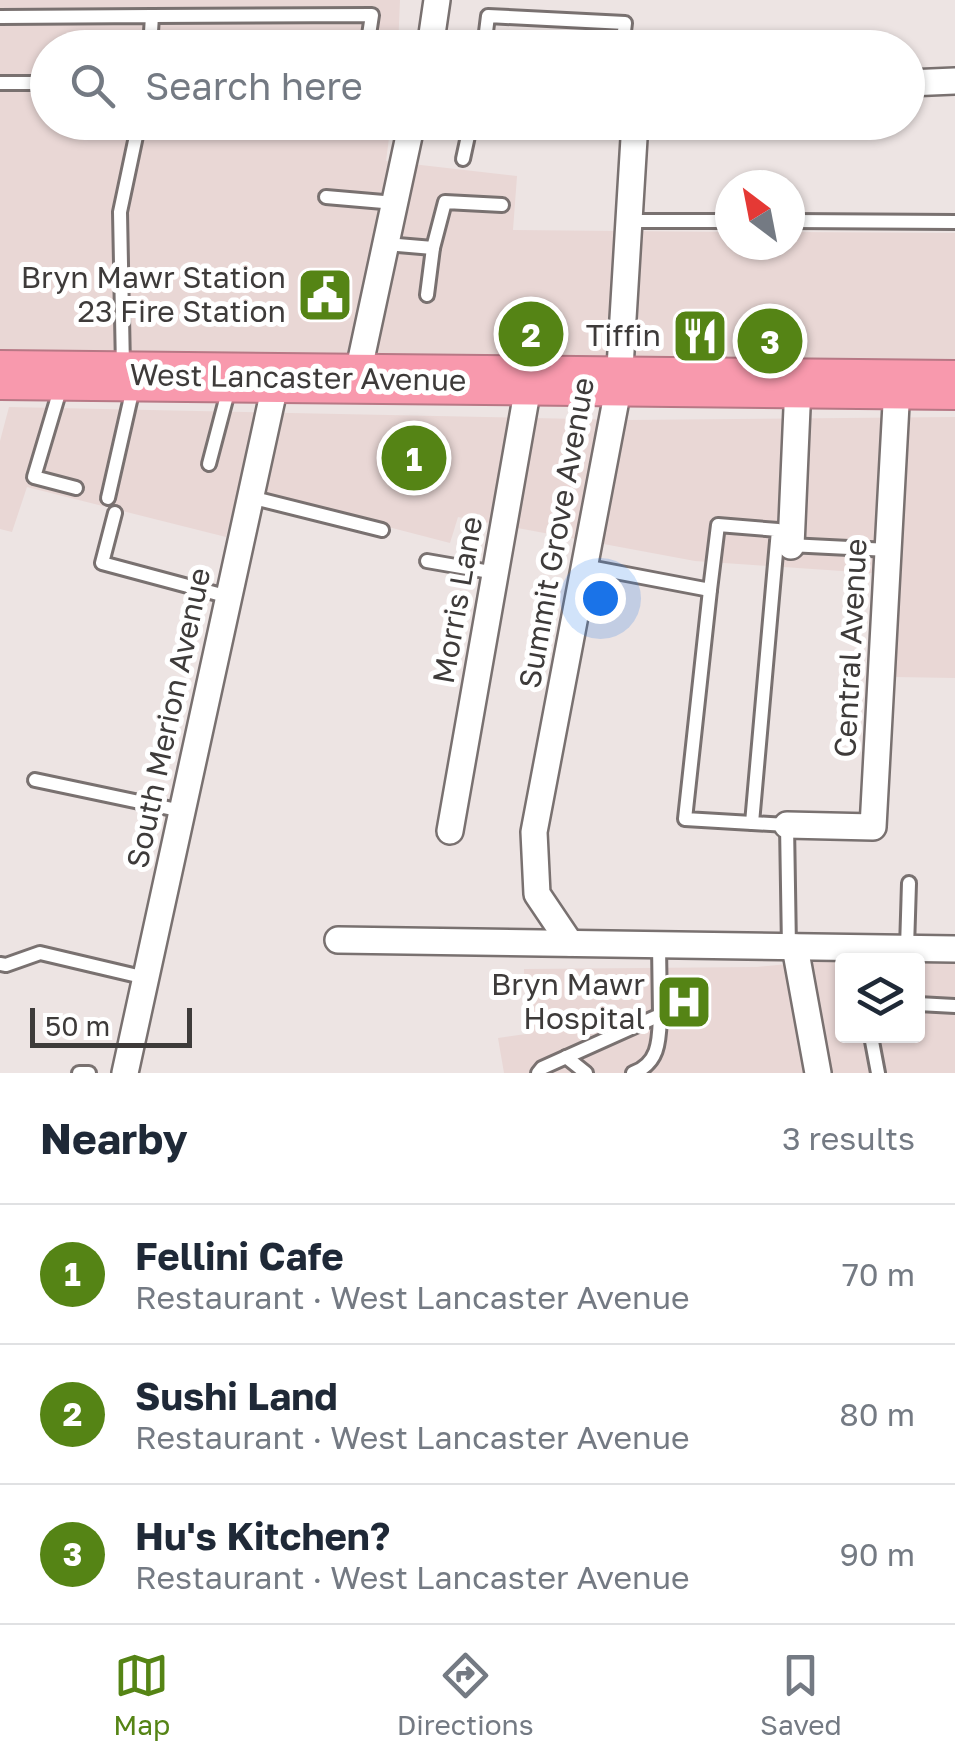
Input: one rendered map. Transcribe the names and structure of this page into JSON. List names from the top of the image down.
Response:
{
  "streets": {
    "highway": ["West Lancaster Avenue"],
    "street": [
      "Summit Grove Avenue",
      "Morris Lane",
      "Central Avenue",
      "South Merion Avenue"
    ]
  },
  "crossings": [
    ["West Lancaster Avenue", "Summit Grove Avenue"],
    ["West Lancaster Avenue", "Morris Lane"],
    ["West Lancaster Avenue", "Central Avenue"],
    ["West Lancaster Avenue", "South Merion Avenue"]
  ],
  "places": {
    "public building": ["Bryn Mawr Station 23 Fire Station"],
    "restaurant": ["Tiffin"],
    "hospital": ["Bryn Mawr Hospital"]
  },
  "scale_bar": "50 m",
  "north": "top left",
  "page": {
    "search": "Search here",
    "pins": ["2", "3", "1"],
    "scale": "50 m",
    "heading": ["Nearby", "3 results"],
    "list": [
      {
        "mark": "1",
        "name": "Fellini Cafe",
        "note": "Restaurant · West Lancaster Avenue",
        "value": "70 m"
      },
      {
        "mark": "2",
        "name": "Sushi Land",
        "note": "Restaurant · West Lancaster Avenue",
        "value": "80 m"
      },
      {
        "mark": "3",
        "name": "Hu's Kitchen?",
        "note": "Restaurant · West Lancaster Avenue",
        "value": "90 m"
      }
    ],
    "nav": ["Map", "Directions", "Saved"]
  }
}
